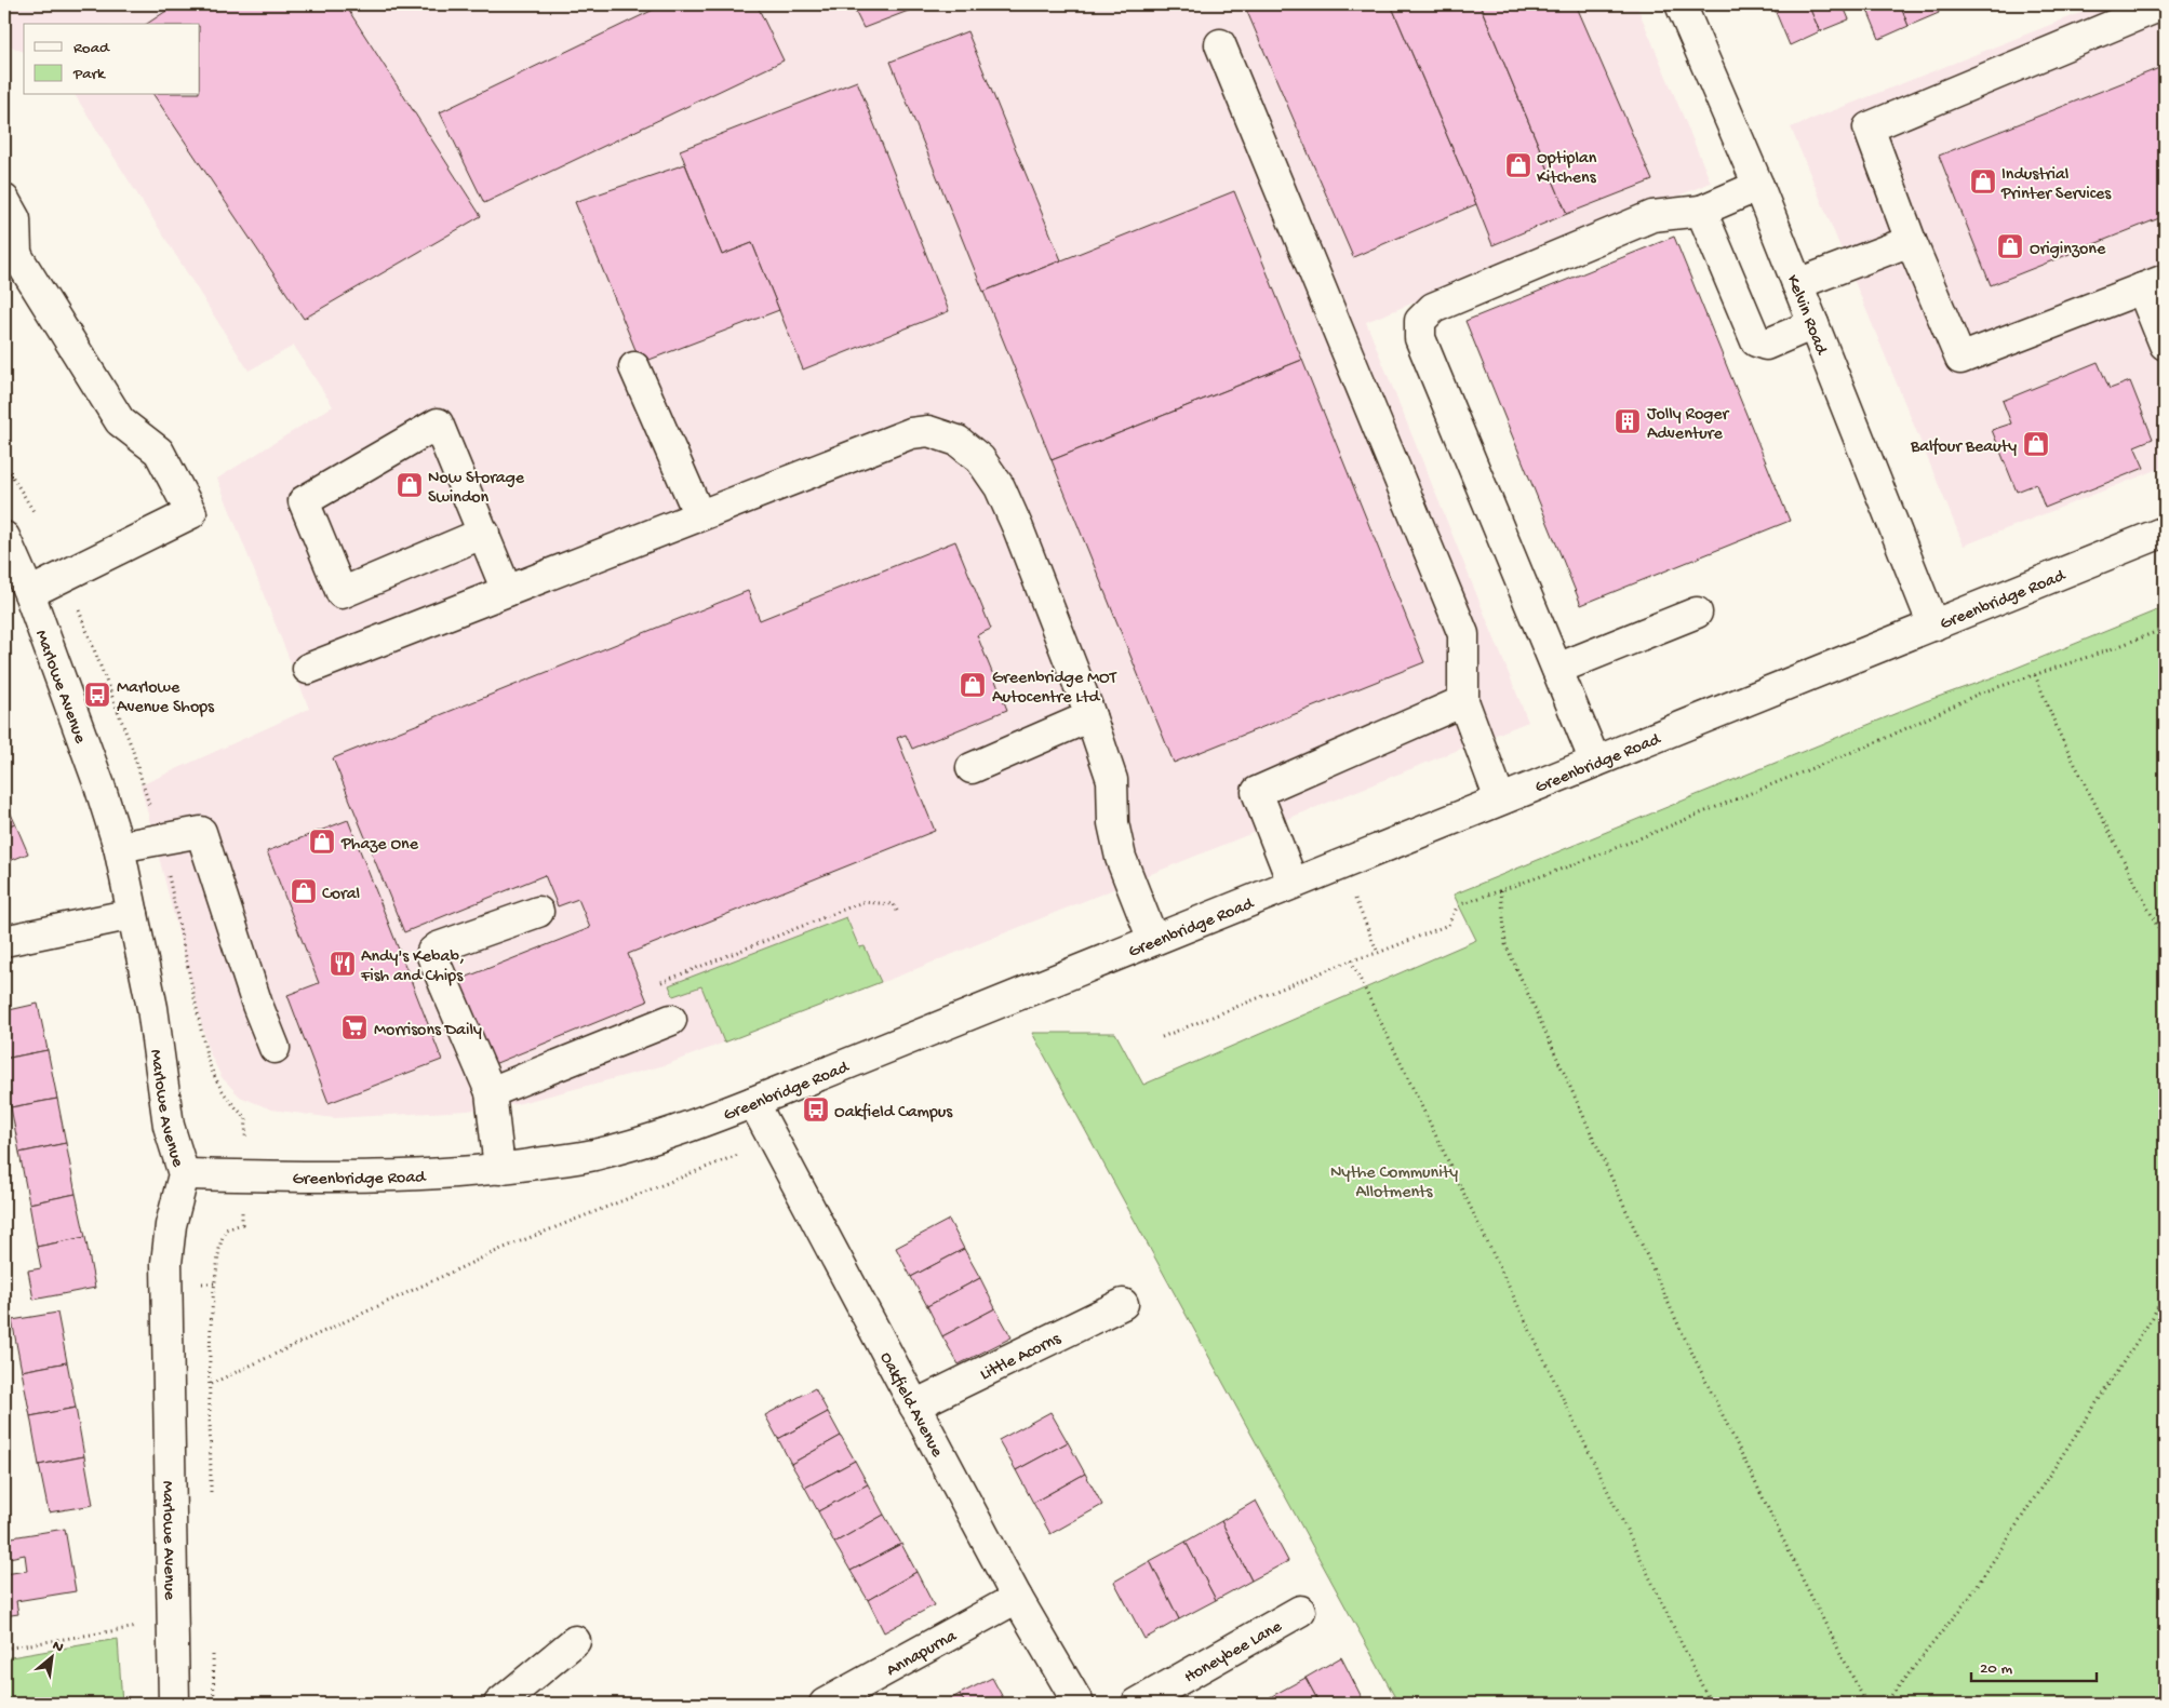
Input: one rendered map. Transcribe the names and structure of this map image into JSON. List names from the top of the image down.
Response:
{
  "streets": {
    "street": [
      "Kelvin Road",
      "Greenbridge Road",
      "Marlowe Avenue",
      "Little Acorns",
      "Oakfield Avenue",
      "Honeybee Lane",
      "Annapurna"
    ]
  },
  "crossings": [
    ["Kelvin Road", "Greenbridge Road"],
    ["Greenbridge Road", "Marlowe Avenue"],
    ["Greenbridge Road", "Oakfield Avenue"],
    ["Little Acorns", "Oakfield Avenue"],
    ["Oakfield Avenue", "Annapurna"]
  ],
  "parks": ["Nythe Community Allotments"],
  "places": {
    "shop": [
      "Optiplan Kitchens",
      "Industrial Printer Services",
      "Originzone",
      "Balfour Beauty",
      "Now Storage Swindon",
      "Greenbridge MOT Autocentre Ltd",
      "Phaze One",
      "Coral"
    ],
    "building": ["Jolly Roger Adventure"],
    "bus stop": ["Marlowe Avenue Shops", "Oakfield Campus"],
    "restaurant": ["Andy's Kebab, Fish and Chips"],
    "supermarket": ["Morrisons Daily"]
  },
  "legend": ["Road", "Park"],
  "scale_bar": "20 m",
  "north": "top right"
}
